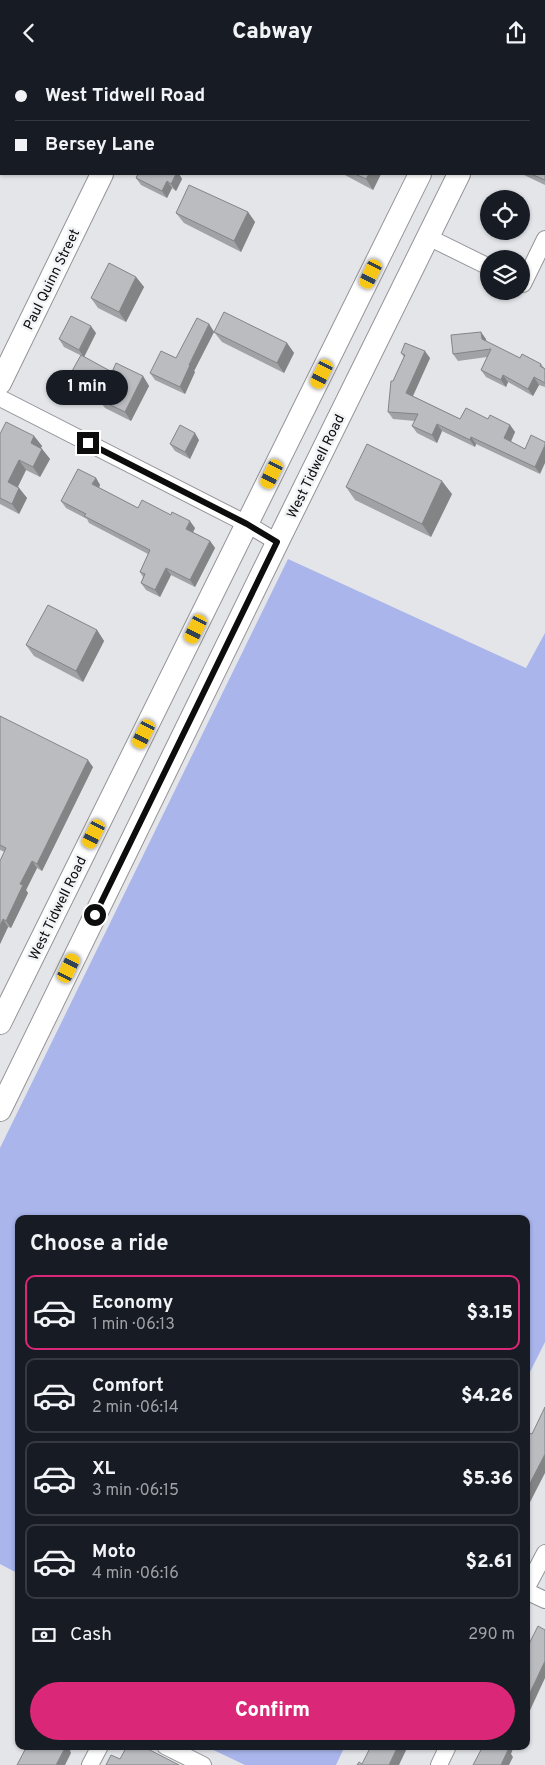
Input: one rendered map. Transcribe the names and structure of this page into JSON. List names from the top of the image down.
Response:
{
  "streets": {
    "main road": ["Paul Quinn Street", "West Tidwell Road"]
  },
  "page": {
    "header": "Cabway",
    "banner": ["West Tidwell Road", "Bersey Lane"],
    "bubble": "1 min",
    "heading": "Choose a ride",
    "list": [
      {
        "name": "Economy",
        "note": "1 min · 06:13",
        "value": "$3.15"
      },
      {
        "name": "Comfort",
        "note": "2 min · 06:14",
        "value": "$4.26"
      },
      {
        "name": "XL",
        "note": "3 min · 06:15",
        "value": "$5.36"
      },
      {
        "name": "Moto",
        "note": "4 min · 06:16",
        "value": "$2.61"
      }
    ],
    "pay": ["Cash", "290 m"],
    "buttons": "Confirm"
  }
}
